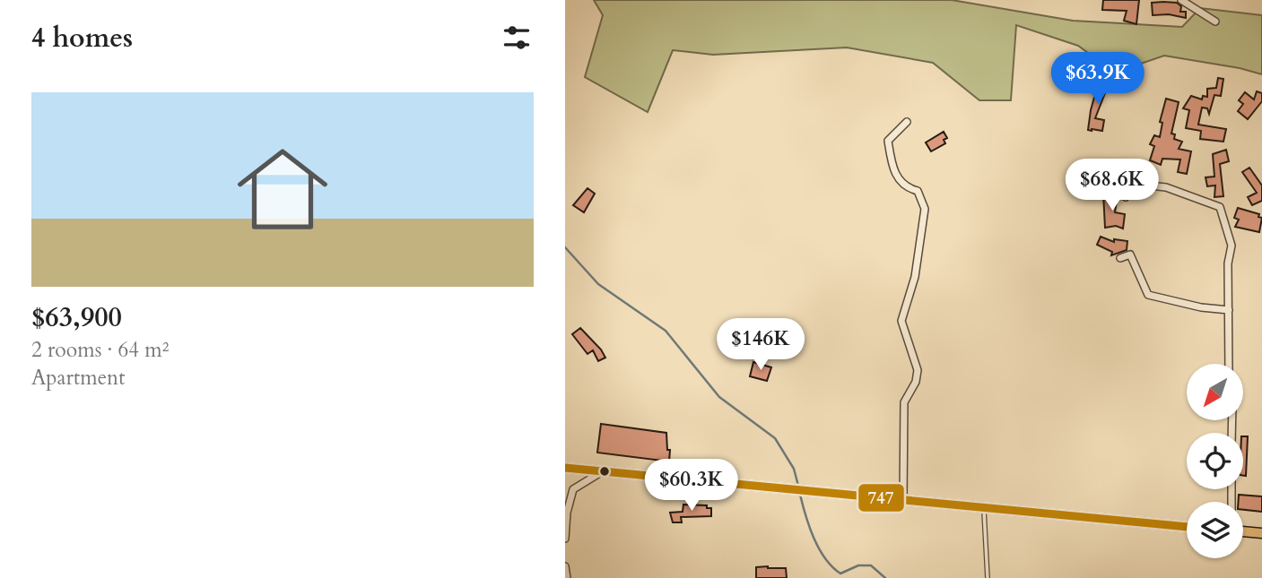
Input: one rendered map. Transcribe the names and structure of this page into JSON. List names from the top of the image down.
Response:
{
  "lines": ["transit line 747"],
  "north": "bottom left",
  "page": {
    "heading": "4 homes",
    "price": [
      "$63.9K",
      "$68.6K",
      "$146K",
      "$60.3K"
    ],
    "list": [
      {
        "name": "$63,900",
        "note": "2 rooms · 64 m² · Apartment"
      }
    ]
  }
}
